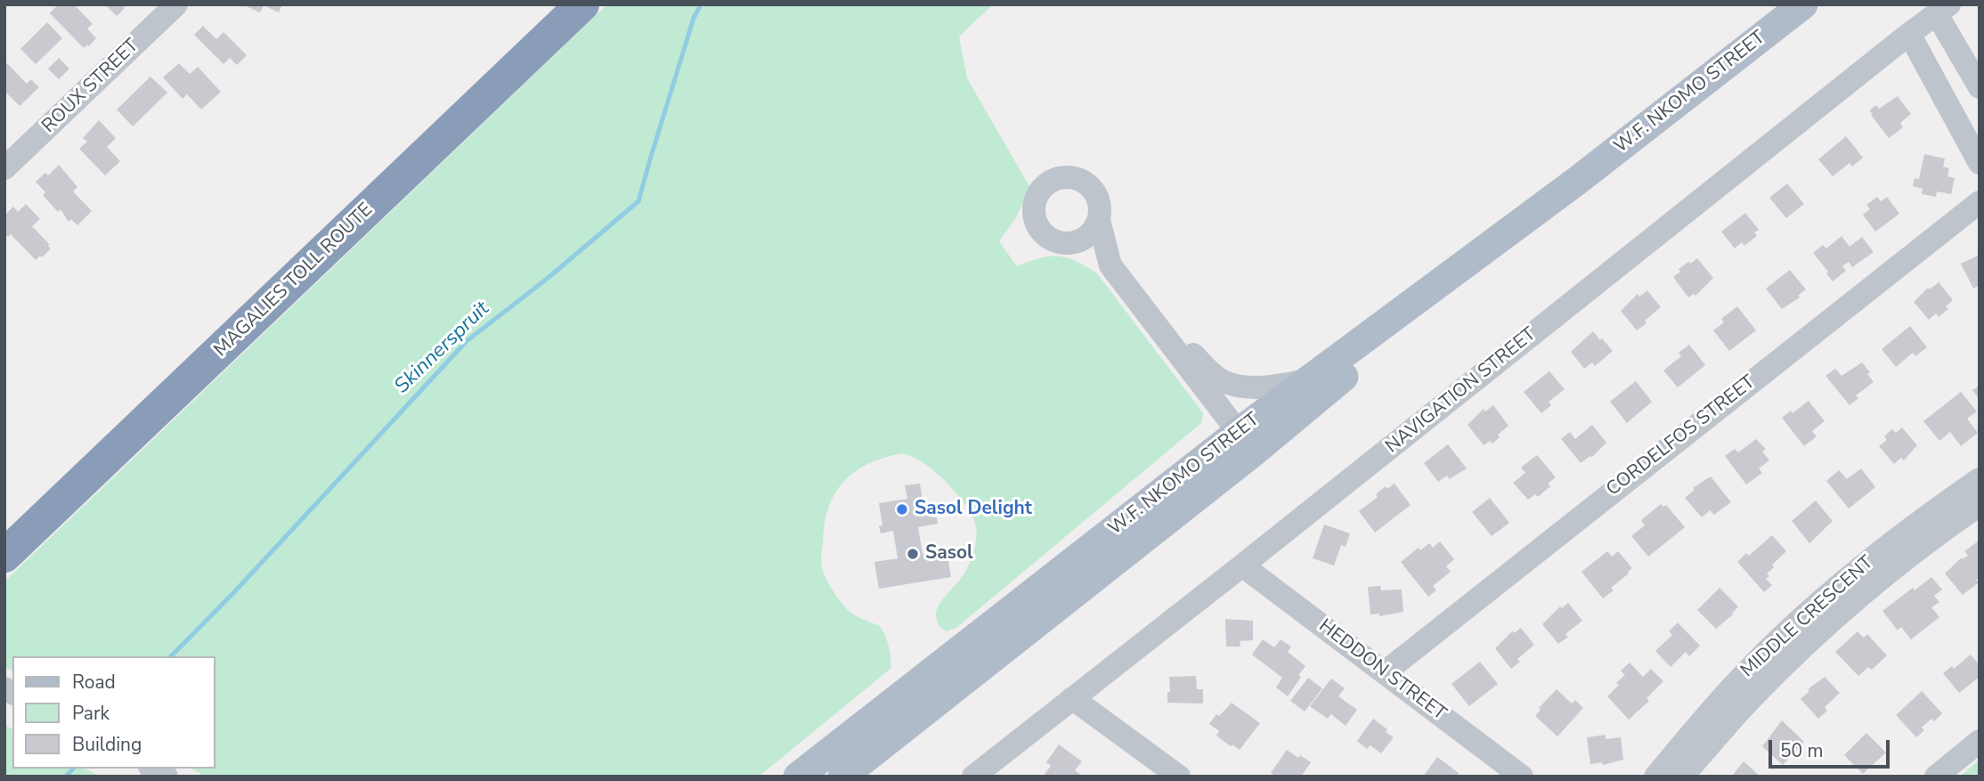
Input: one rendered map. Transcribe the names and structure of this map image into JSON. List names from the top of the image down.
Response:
{
  "streets": {
    "highway": ["MAGALIES TOLL ROUTE"],
    "main road": ["W.F. NKOMO STREET"],
    "street": [
      "ROUX STREET",
      "NAVIGATION STREET",
      "CORDELFOS STREET",
      "MIDDLE CRESCENT",
      "HEDDON STREET"
    ]
  },
  "crossings": [
    ["NAVIGATION STREET", "HEDDON STREET"],
    ["CORDELFOS STREET", "HEDDON STREET"]
  ],
  "water": ["Skinnerspruit"],
  "places": ["Sasol Delight", "Sasol"],
  "legend": ["Road", "Park", "Building"],
  "scale_bar": "50 m"
}
